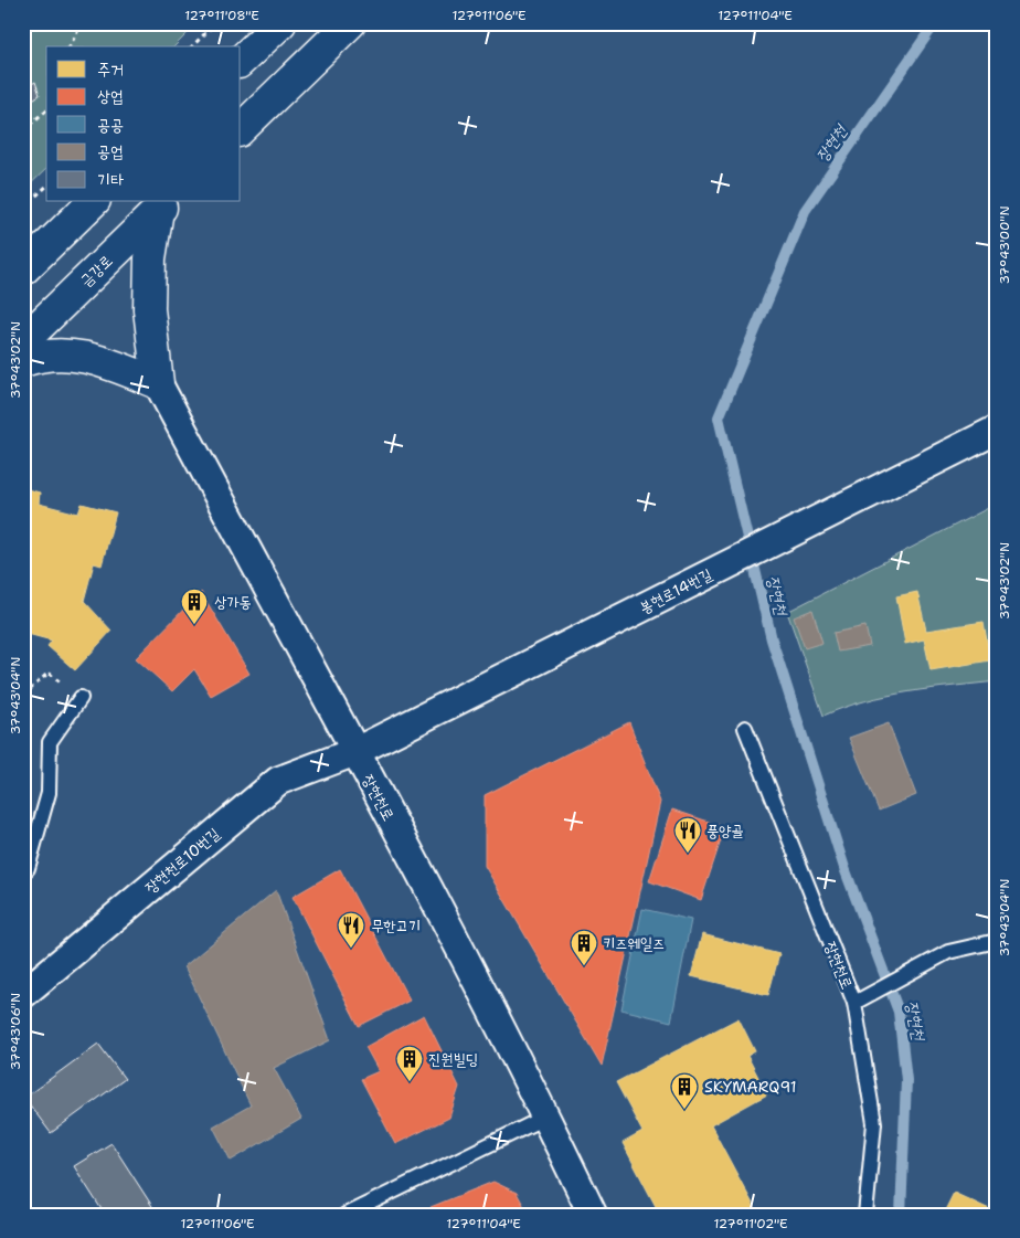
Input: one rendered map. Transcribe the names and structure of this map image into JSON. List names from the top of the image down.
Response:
{
  "streets": {
    "main road": ["금강로"],
    "street": ["봉현로14번길", "장현천로", "장현천로10번길"]
  },
  "crossings": [
    ["봉현로14번길", "장현천로"],
    ["봉현로14번길", "장현천로10번길"],
    ["장현천로", "장현천로10번길"]
  ],
  "water": ["장현천"],
  "places": {
    "building": [
      "상가동",
      "키즈웨일즈",
      "진원빌딩",
      "SKYMARQ91"
    ],
    "restaurant": ["풍양골", "무한고기"]
  },
  "legend": [
    "주거",
    "상업",
    "공공",
    "공업",
    "기타"
  ],
  "coordinates": [
    "127°11'08\"E",
    "127°11'06\"E",
    "127°11'04\"E",
    "37°43'00\"N",
    "37°43'02\"N",
    "37°43'04\"N",
    "37°43'06\"N",
    "127°11'02\"E"
  ]
}
